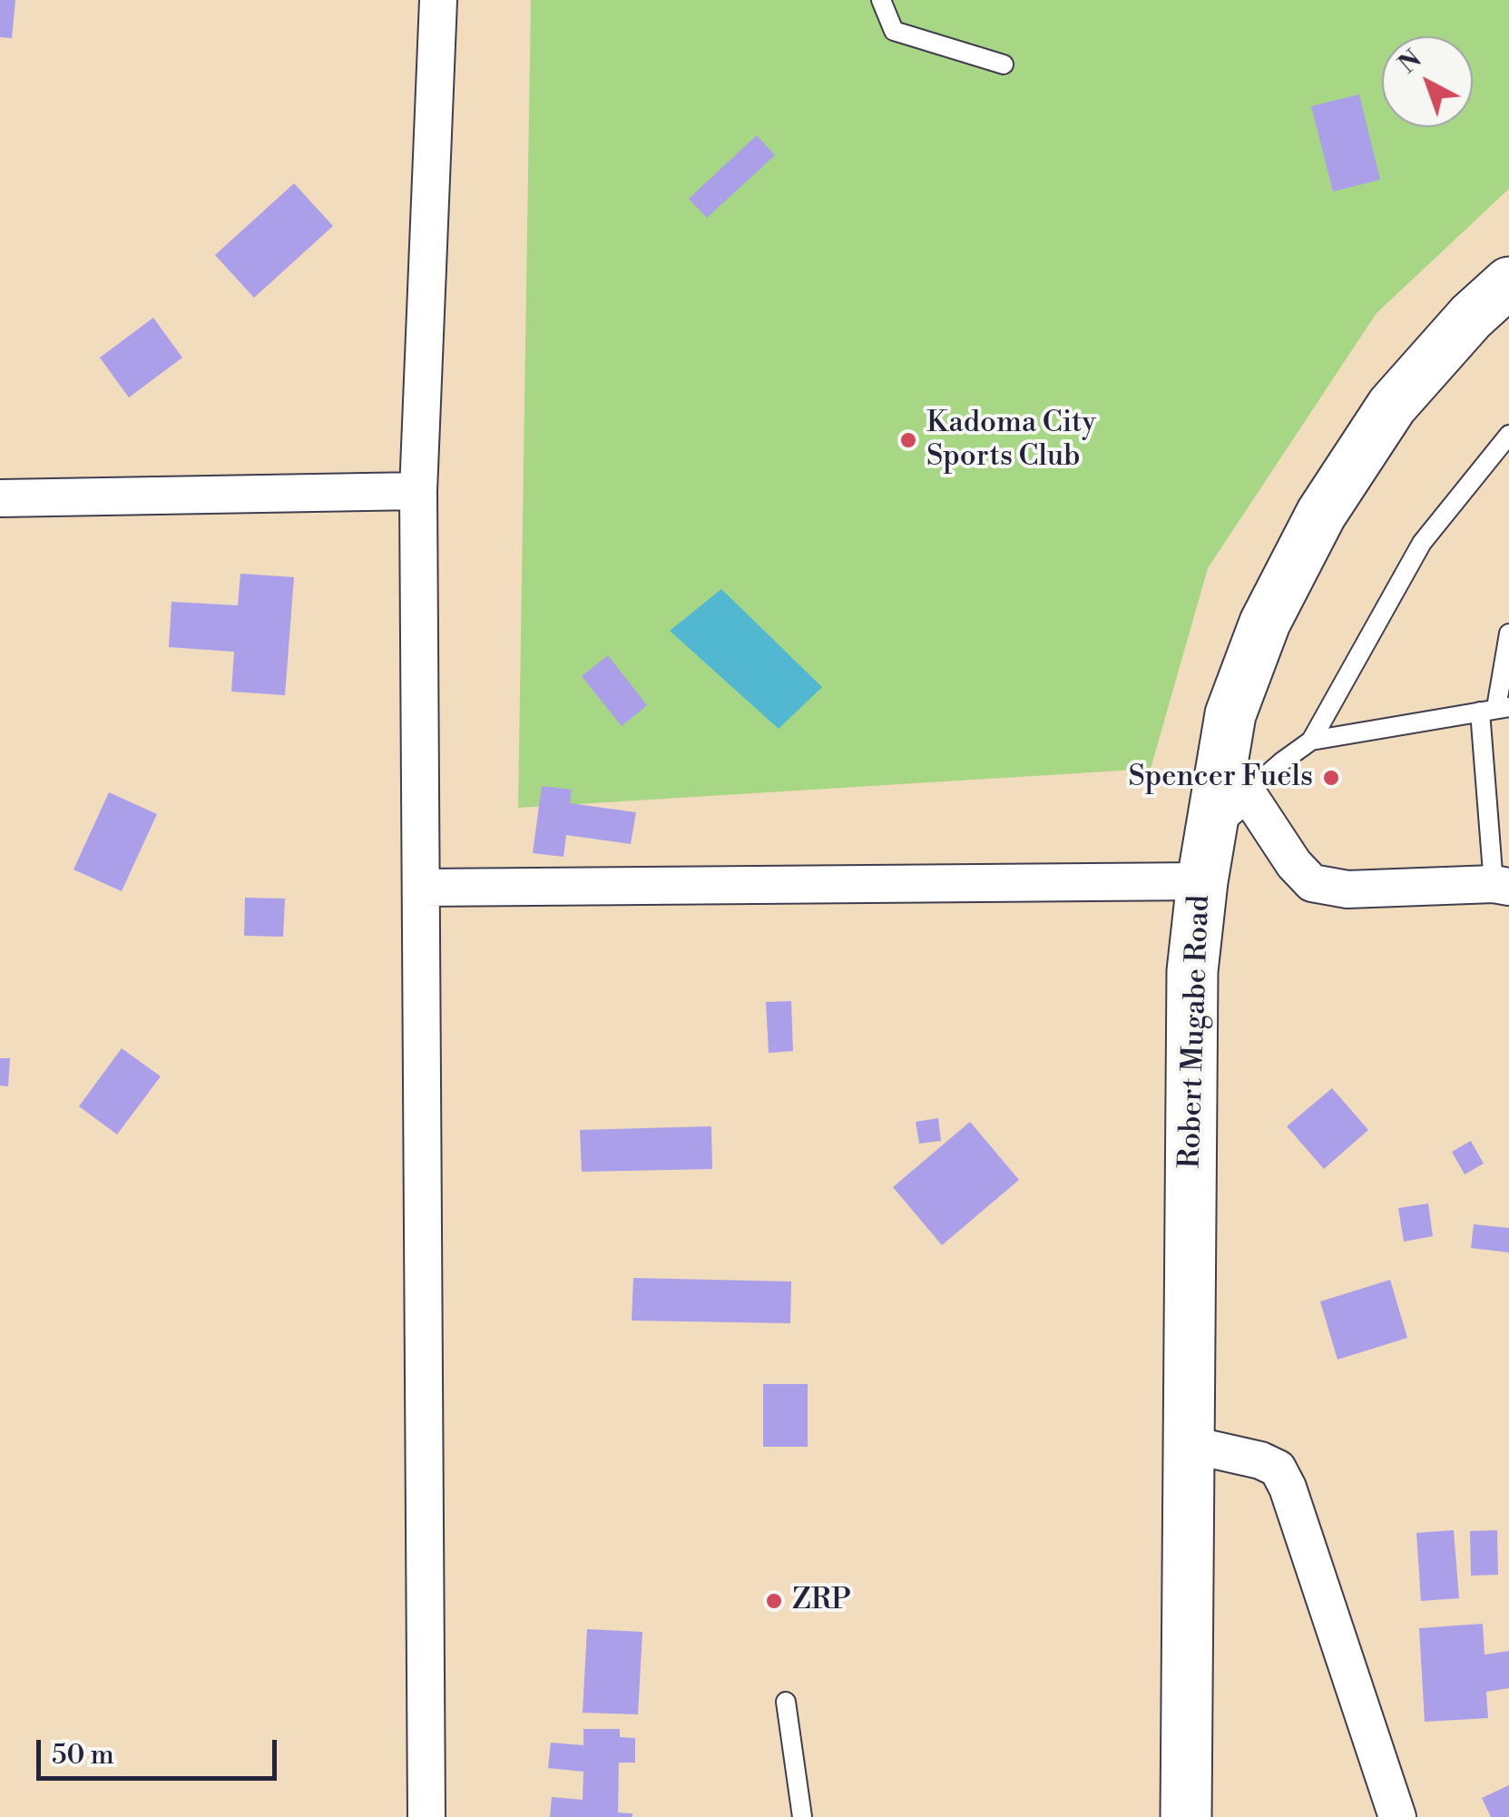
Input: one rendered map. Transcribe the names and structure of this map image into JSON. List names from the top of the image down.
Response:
{
  "streets": {
    "street": ["Robert Mugabe Road"]
  },
  "places": ["Kadoma City Sports Club", "Spencer Fuels", "ZRP"],
  "scale_bar": "50 m",
  "north": "top left"
}
